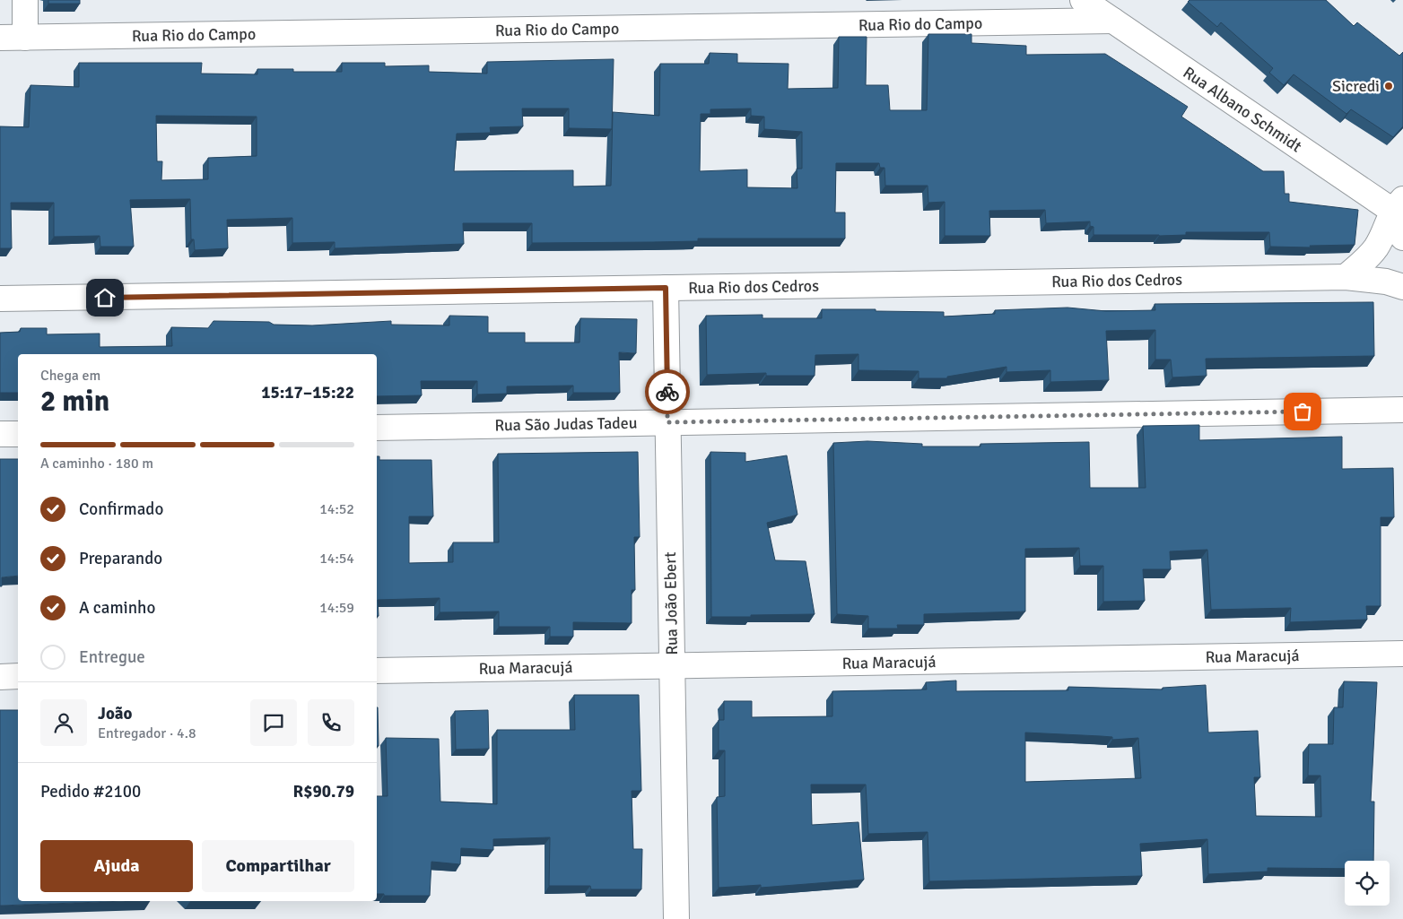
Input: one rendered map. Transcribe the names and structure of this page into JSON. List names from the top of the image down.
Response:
{
  "streets": {
    "street": [
      "Rua Rio do Campo",
      "Rua Albano Schmidt",
      "Rua Rio dos Cedros",
      "Rua São Judas Tadeu",
      "Rua João Ebert",
      "Rua Maracujá"
    ]
  },
  "crossings": [
    ["Rua Rio do Campo", "Rua Albano Schmidt"],
    ["Rua Rio dos Cedros", "Rua João Ebert"],
    ["Rua São Judas Tadeu", "Rua João Ebert"],
    ["Rua João Ebert", "Rua Maracujá"]
  ],
  "places": ["Sicredi"],
  "page": {
    "heading": ["2 min", "Chega em", "15:17–15:22"],
    "panel": [
      "João",
      "Entregador · 4.8",
      "Pedido #2100",
      "R$90.79"
    ],
    "bar": "A caminho · 180 m",
    "list": [
      ["Confirmado", "14:52"],
      ["Preparando", "14:54"],
      ["A caminho", "14:59"],
      "Entregue"
    ],
    "buttons": ["Ajuda", "Compartilhar"]
  }
}
